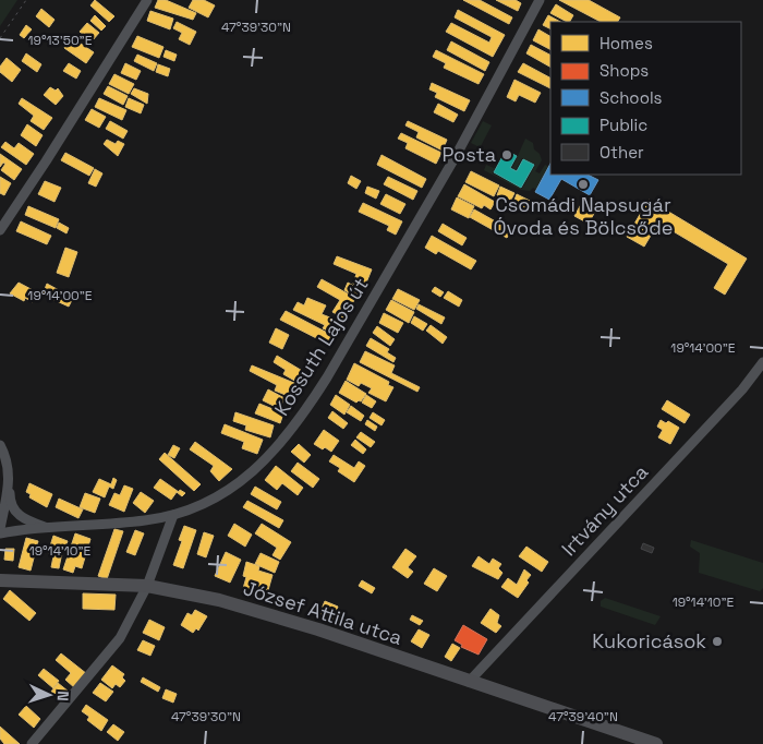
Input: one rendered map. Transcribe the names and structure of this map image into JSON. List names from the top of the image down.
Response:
{
  "streets": {
    "main road": ["József Attila utca"],
    "street": ["Kossuth Lajos út", "Irtvány utca"]
  },
  "crossings": [
    ["Irtvány utca", "József Attila utca"]
  ],
  "places": ["Posta", "Csomádi Napsugár Óvoda és Bölcsőde", "Kukoricások"],
  "legend": [
    "Homes",
    "Shops",
    "Schools",
    "Public",
    "Other"
  ],
  "north": "right",
  "coordinates": [
    "47°39'30\"N",
    "19°13'50\"E",
    "19°14'00\"E",
    "19°14'10\"E",
    "47°39'40\"N"
  ]
}
